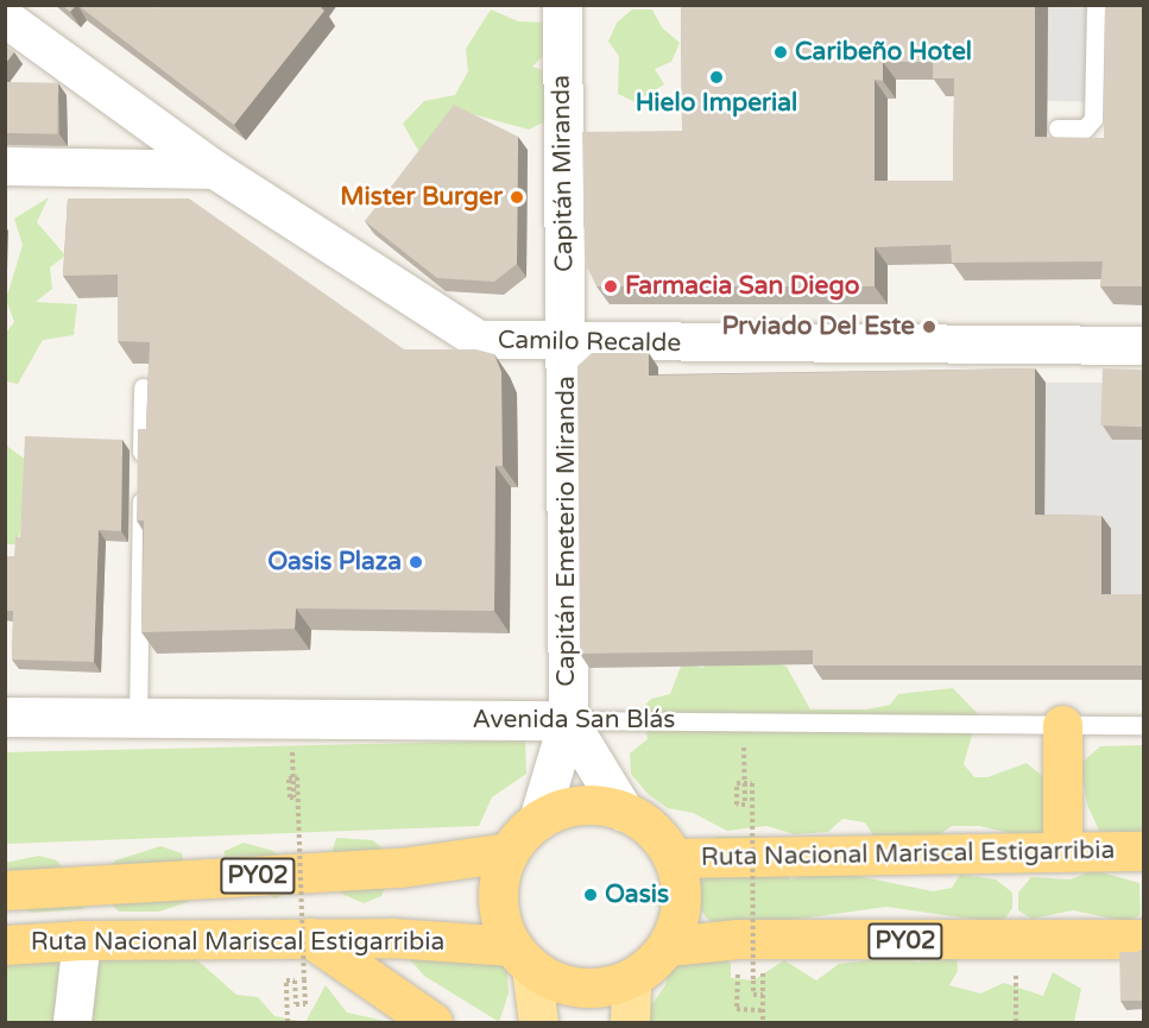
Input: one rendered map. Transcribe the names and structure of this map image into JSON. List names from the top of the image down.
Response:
{
  "streets": {
    "highway": ["Ruta Nacional Mariscal Estigarribia", "PY02"],
    "street": [
      "Capitán Miranda",
      "Camilo Recalde",
      "Capitán Emeterio Miranda",
      "Avenida San Blás"
    ]
  },
  "crossings": [
    ["Capitán Miranda", "Camilo Recalde"],
    ["Capitán Miranda", "Capitán Emeterio Miranda"],
    ["Camilo Recalde", "Capitán Emeterio Miranda"],
    ["Capitán Emeterio Miranda", "Avenida San Blás"],
    ["Capitán Emeterio Miranda", "Ruta Nacional Mariscal Estigarribia"],
    ["Capitán Emeterio Miranda", "PY02"],
    ["Ruta Nacional Mariscal Estigarribia", "PY02"]
  ],
  "places": [
    "Caribeño Hotel",
    "Hielo Imperial",
    "Mister Burger",
    "Farmacia San Diego",
    "Prviado Del Este",
    "Oasis Plaza",
    "Oasis"
  ]
}
